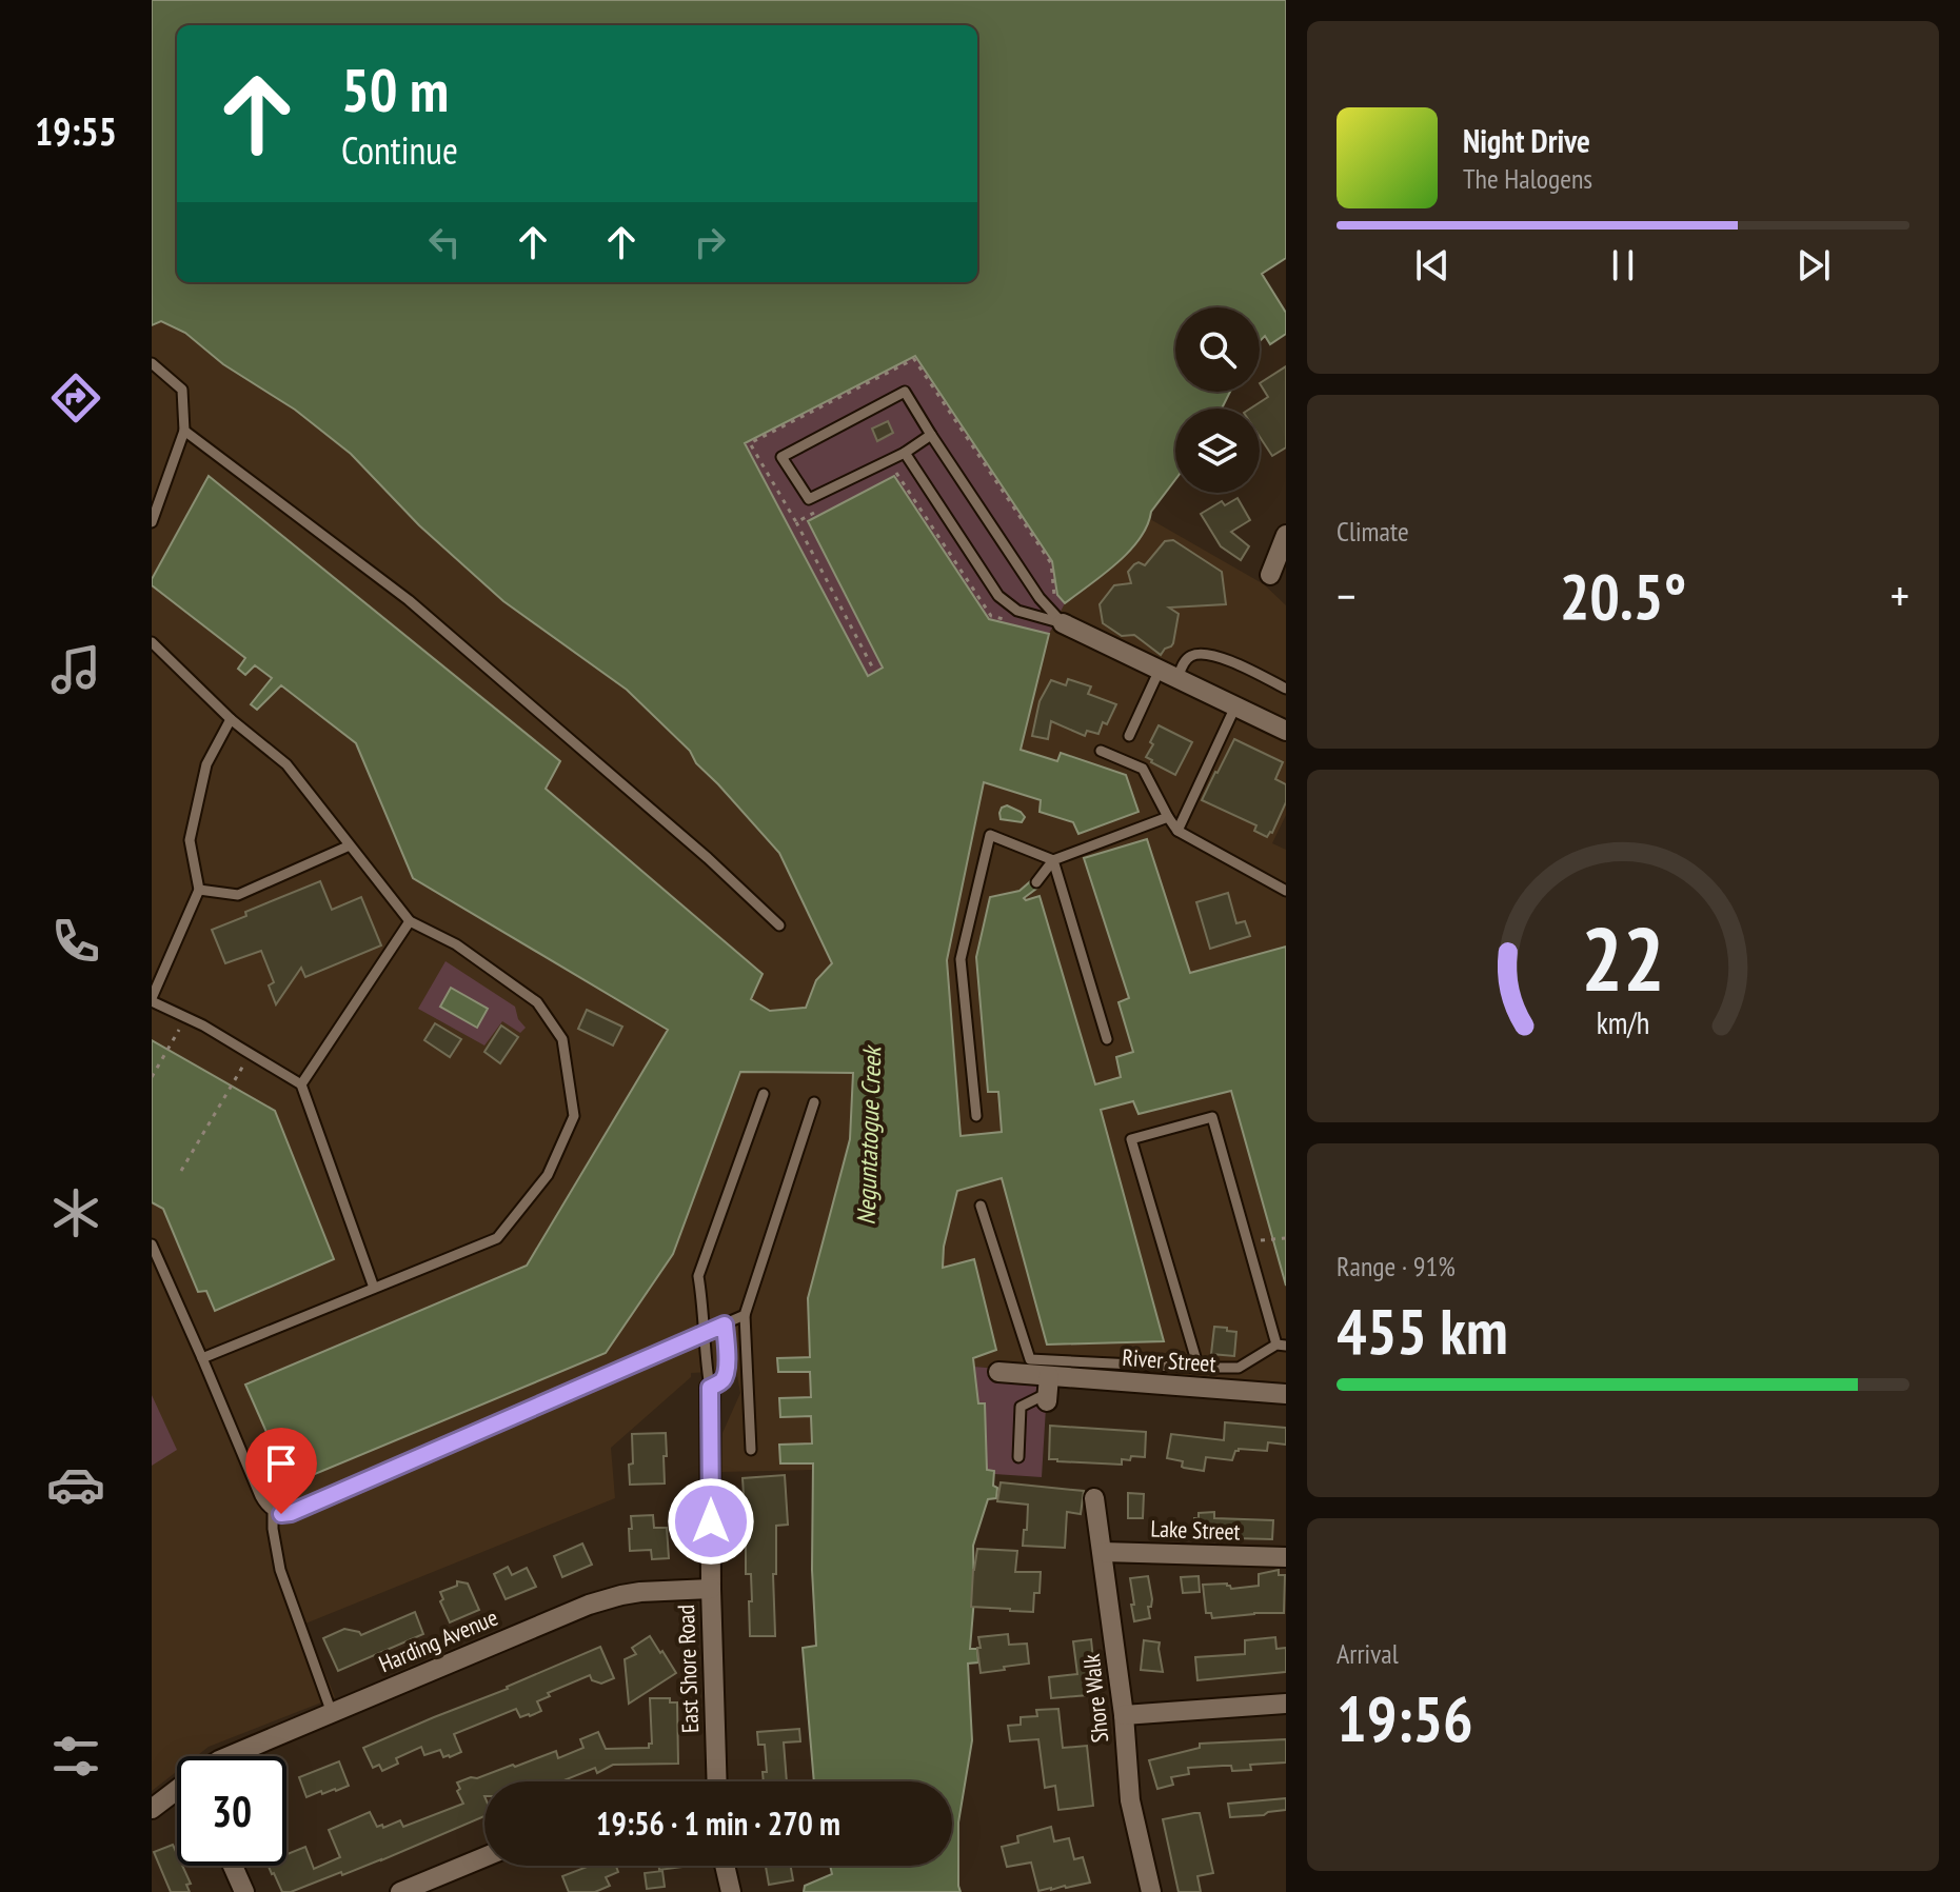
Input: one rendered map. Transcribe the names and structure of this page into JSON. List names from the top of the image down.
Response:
{
  "streets": {
    "street": [
      "River Street",
      "Lake Street",
      "Harding Avenue",
      "East Shore Road",
      "Shore Walk"
    ]
  },
  "crossings": [
    ["Lake Street", "Shore Walk"],
    ["Harding Avenue", "East Shore Road"]
  ],
  "water": ["Neguntatogue Creek"],
  "page": {
    "tabs": "19:55",
    "turn": ["50 m", "Continue"],
    "song": ["Night Drive", "The Halogens"],
    "tile": [
      "Climate",
      ["Range · 91%", "455 km"],
      ["Arrival", "19:56"]
    ],
    "heat": ["−", "20.5°", "+"],
    "limit": "30",
    "trip": "19:56 · 1 min · 270 m",
    "gauge": ["22", "km/h"]
  }
}
